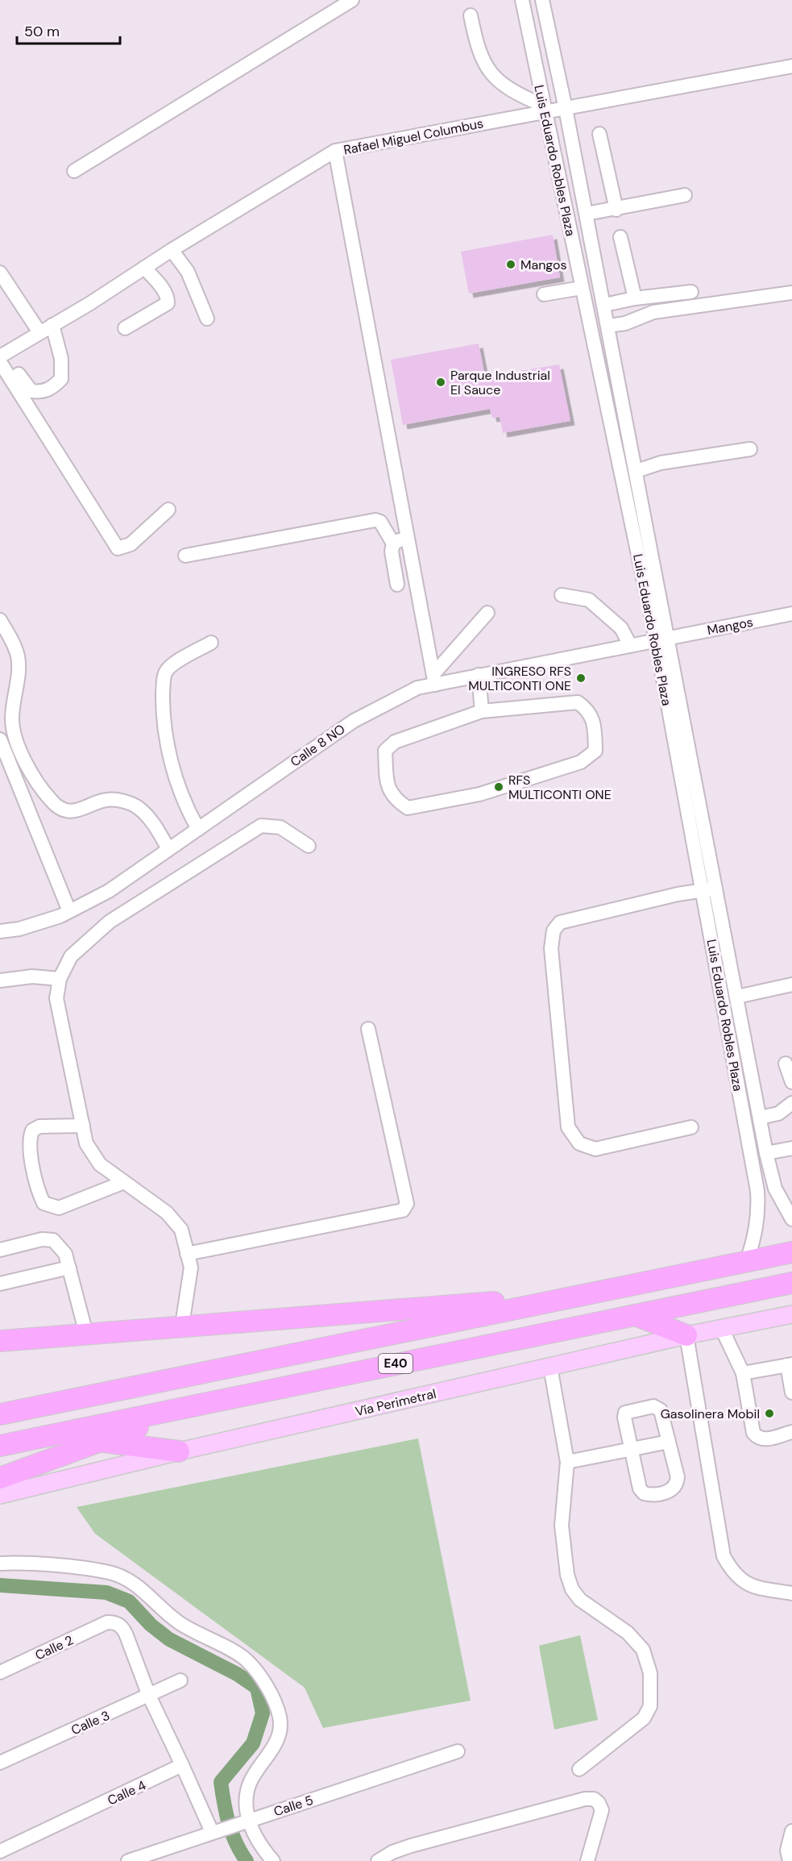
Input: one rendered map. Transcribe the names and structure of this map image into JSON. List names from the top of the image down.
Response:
{
  "streets": {
    "highway": ["E40"],
    "main road": ["Vía Perimetral"],
    "street": [
      "Rafael Miguel Columbus",
      "Luis Eduardo Robles Plaza",
      "Mangos",
      "Calle 8 NO",
      "Calle 2",
      "Calle 3",
      "Calle 4",
      "Calle 5"
    ]
  },
  "crossings": [
    ["Rafael Miguel Columbus", "Luis Eduardo Robles Plaza"],
    ["Luis Eduardo Robles Plaza", "Mangos"],
    ["Luis Eduardo Robles Plaza", "Calle 8 NO"],
    ["Luis Eduardo Robles Plaza", "E40"],
    ["Mangos", "Calle 8 NO"],
    ["Calle 2", "Calle 3"]
  ],
  "places": [
    "Mangos",
    "Parque Industrial El Sauce",
    "INGRESO RFS MULTICONTI ONE",
    "RFS MULTICONTI ONE",
    "Gasolinera Mobil"
  ],
  "scale_bar": "50 m"
}
